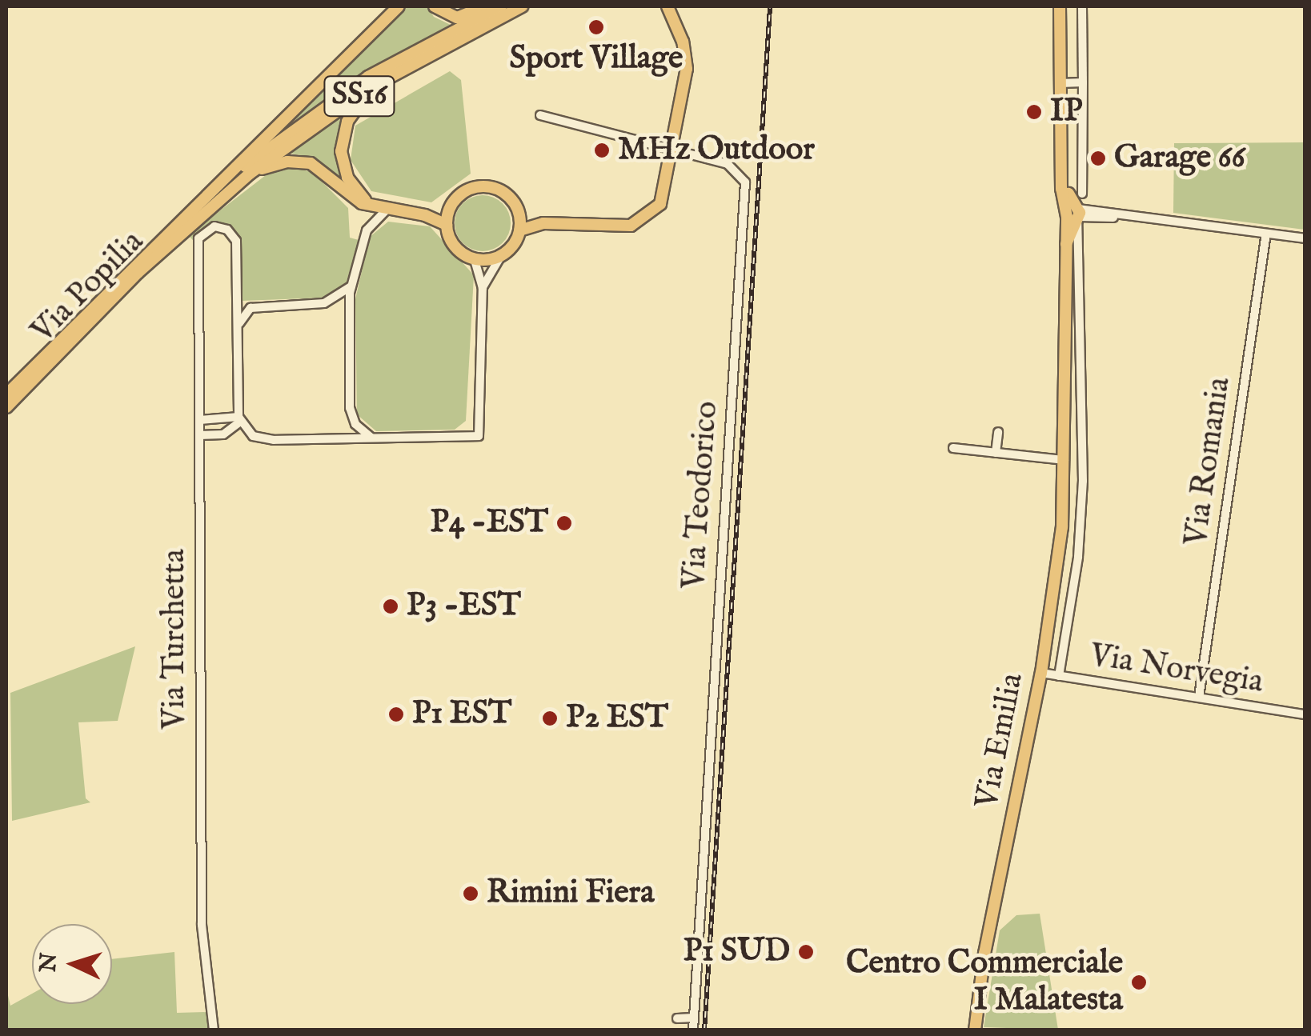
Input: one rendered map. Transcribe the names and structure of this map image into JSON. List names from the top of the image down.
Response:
{
  "streets": {
    "main road": ["SS16", "Via Popilia", "Via Emilia"],
    "street": [
      "Via Romania",
      "Via Teodorico",
      "Via Turchetta",
      "Via Norvegia"
    ]
  },
  "crossings": [
    ["SS16", "Via Popilia"],
    ["Via Romania", "Via Norvegia"],
    ["Via Norvegia", "Via Emilia"]
  ],
  "places": [
    "Sport Village",
    "IP",
    "MHz Outdoor",
    "Garage 66",
    "P4 -EST",
    "P3 -EST",
    "P1 EST",
    "P2 EST",
    "Rimini Fiera",
    "P1 SUD",
    "Centro Commerciale I Malatesta"
  ],
  "north": "left"
}
